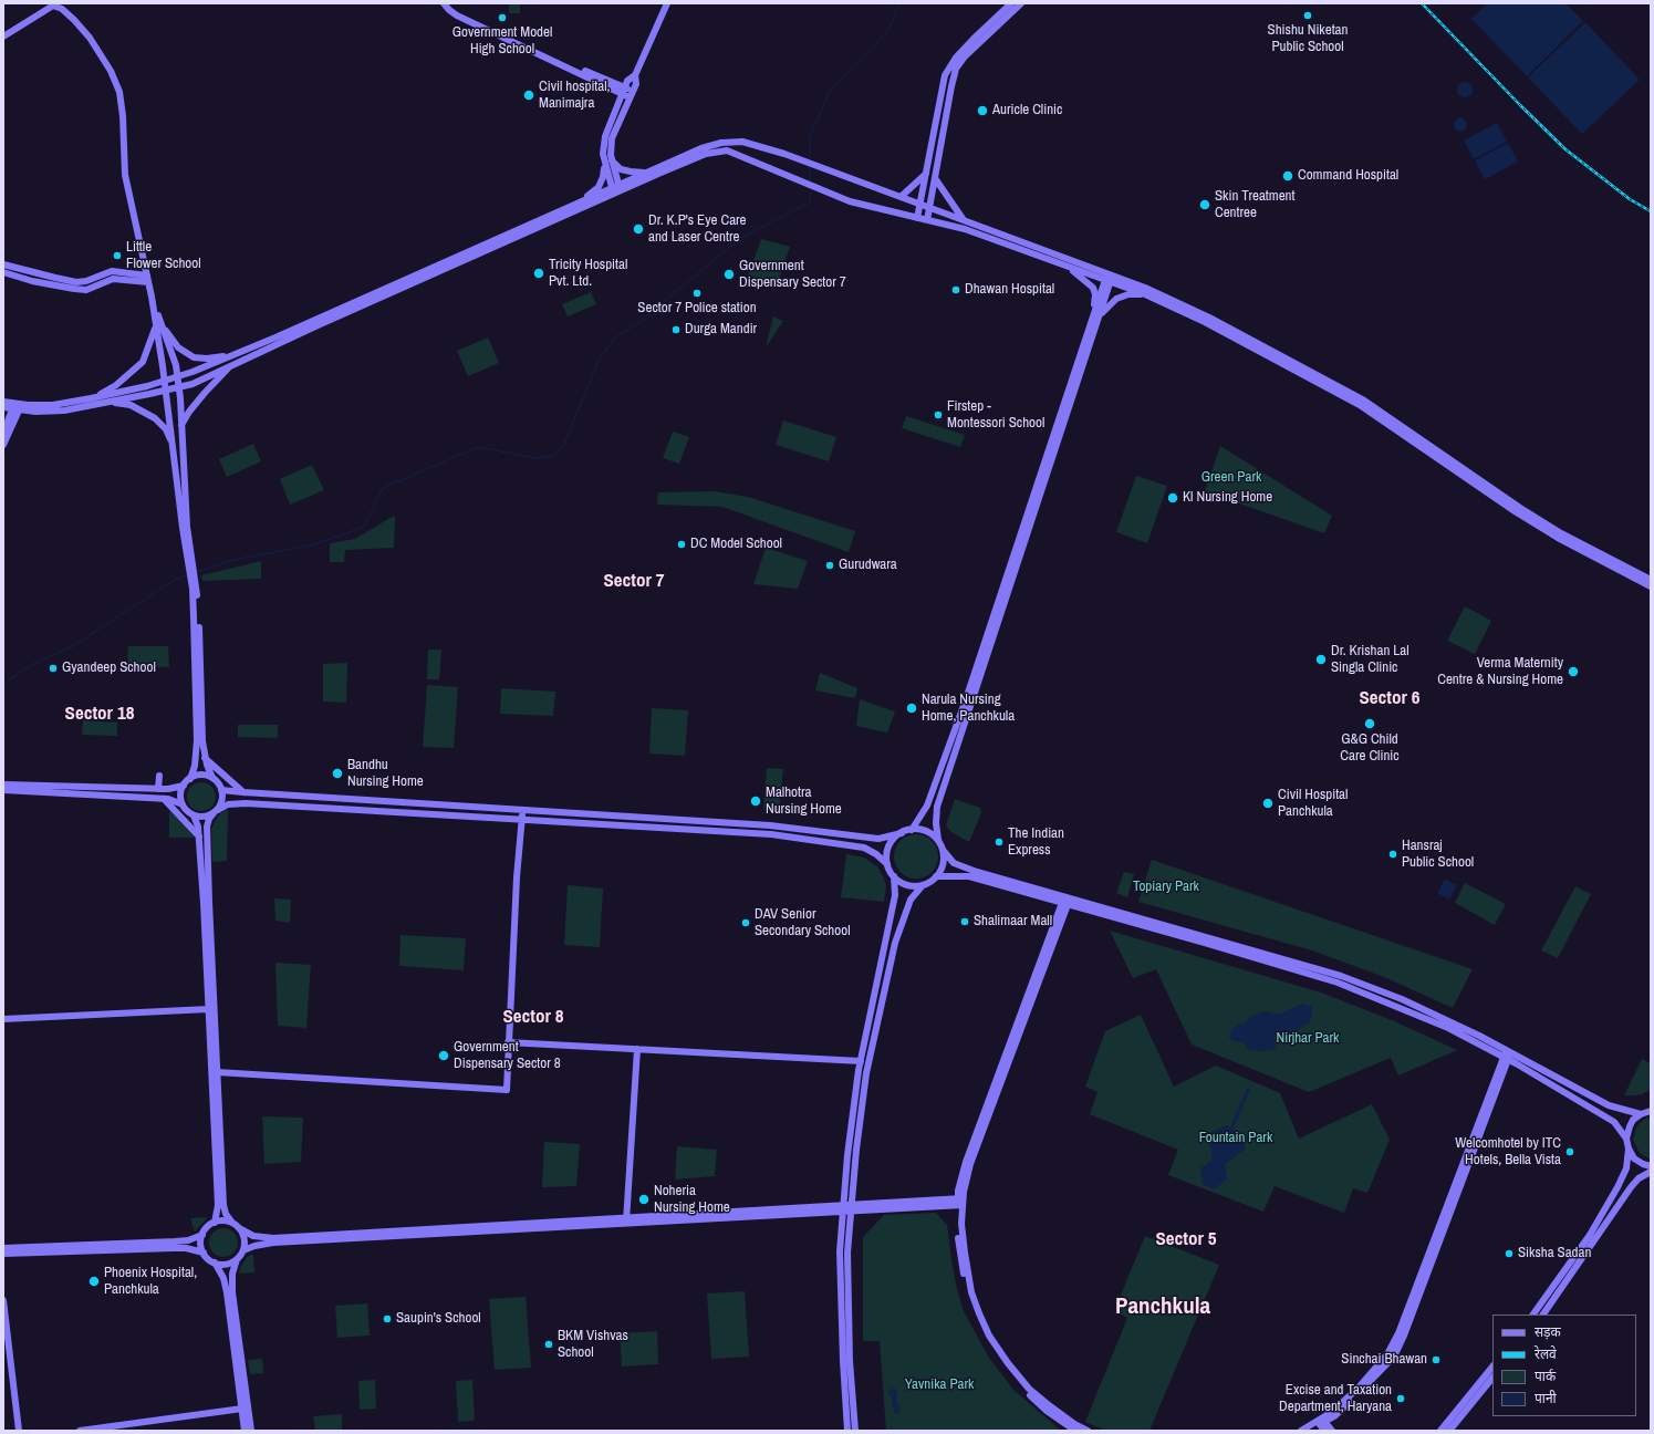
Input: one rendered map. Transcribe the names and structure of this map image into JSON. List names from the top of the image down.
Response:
{
  "districts": [
    "Sector 7",
    "Sector 6",
    "Sector 18",
    "Sector 8",
    "Sector 5",
    "Panchkula"
  ],
  "parks": [
    "Green Park",
    "Topiary Park",
    "Nirjhar Park",
    "Fountain Park",
    "Yavnika Park"
  ],
  "places": [
    "Shishu Niketan Public School",
    "Government Model High School",
    "Civil hospital, Manimajra",
    "Auricle Clinic",
    "Command Hospital",
    "Skin Treatment Centree",
    "Dr. K.P's Eye Care and Laser Centre",
    "Little Flower School",
    "Tricity Hospital Pvt. Ltd.",
    "Government Dispensary Sector 7",
    "Dhawan Hospital",
    "Sector 7 Police station",
    "Durga Mandir",
    "Firstep - Montessori School",
    "Kl Nursing Home",
    "DC Model School",
    "Gurudwara",
    "Dr. Krishan Lal Singla Clinic",
    "Gyandeep School",
    "Verma Maternity Centre & Nursing Home",
    "Narula Nursing Home, Panchkula",
    "G&G Child Care Clinic",
    "Bandhu Nursing Home",
    "Malhotra Nursing Home",
    "Civil Hospital Panchkula",
    "The Indian Express",
    "Hansraj Public School",
    "Shalimaar Mall",
    "DAV Senior Secondary School",
    "Government Dispensary Sector 8",
    "Welcomhotel by ITC Hotels, Bella Vista",
    "Noheria Nursing Home",
    "Siksha Sadan",
    "Phoenix Hospital, Panchkula",
    "Saupin's School",
    "BKM Vishvas School",
    "Sinchai Bhawan",
    "Excise and Taxation Department, Haryana"
  ],
  "legend": [
    "सड़क",
    "रेलवे",
    "पार्क",
    "पानी"
  ]
}
